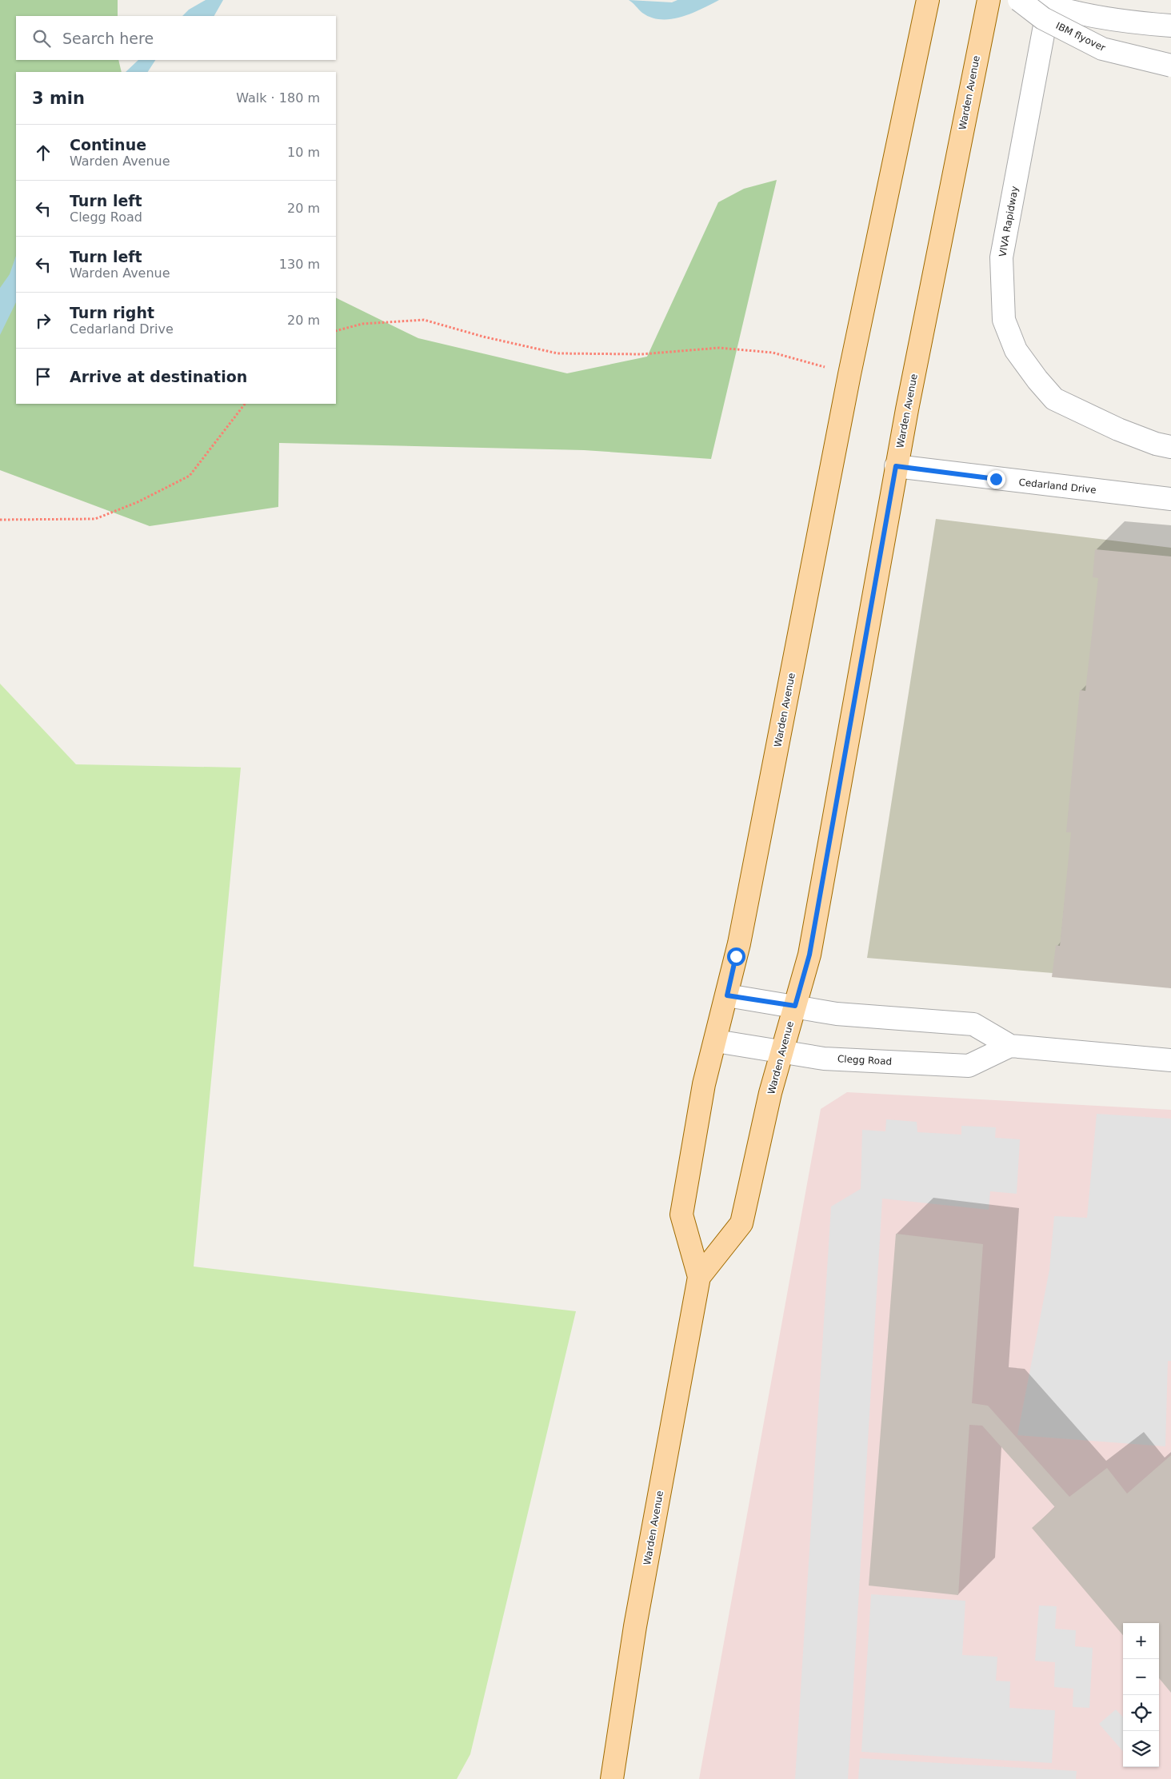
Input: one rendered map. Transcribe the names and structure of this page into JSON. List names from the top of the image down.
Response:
{
  "streets": {
    "main road": ["Warden Avenue"],
    "street": [
      "IBM flyover",
      "VIVA Rapidway",
      "Cedarland Drive",
      "Clegg Road"
    ]
  },
  "crossings": [
    ["Warden Avenue", "Cedarland Drive"],
    ["Warden Avenue", "Clegg Road"]
  ],
  "page": {
    "search": "Search here",
    "heading": ["3 min", "Walk · 180 m"],
    "list": [
      ["Continue", "Warden Avenue", "10 m"],
      ["Turn left", "Clegg Road", "20 m"],
      ["Turn left", "Warden Avenue", "130 m"],
      ["Turn right", "Cedarland Drive", "20 m"],
      "Arrive at destination"
    ],
    "map_buttons": ["+", "−"]
  }
}
